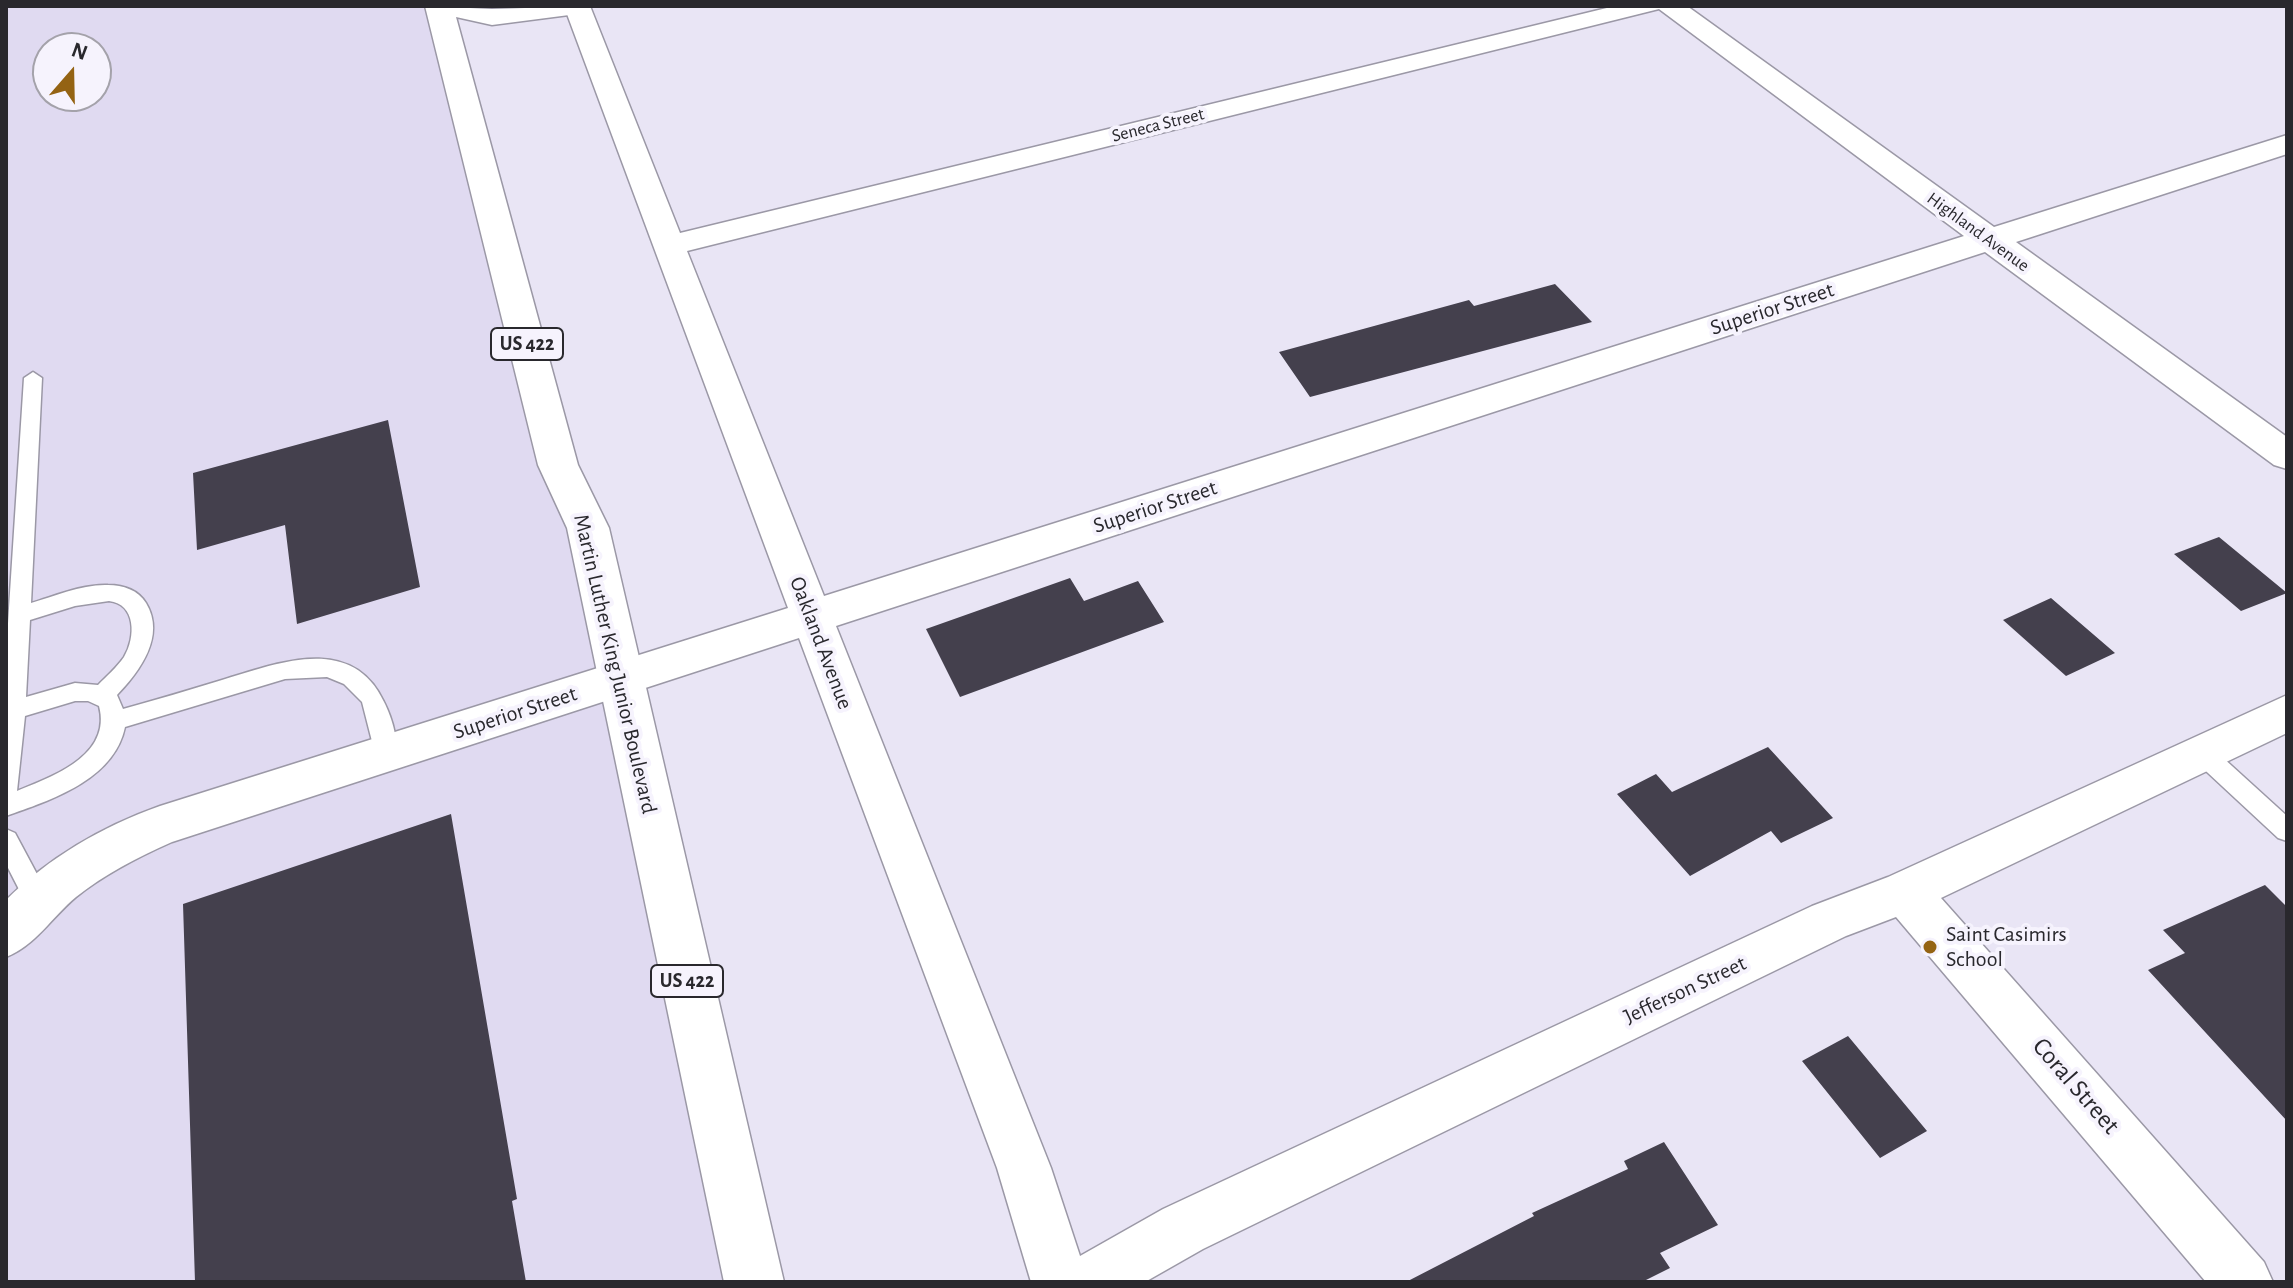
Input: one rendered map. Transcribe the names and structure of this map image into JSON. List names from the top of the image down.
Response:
{
  "streets": {
    "main road": ["US 422", "Martin Luther King Junior Boulevard"],
    "street": [
      "Seneca Street",
      "Highland Avenue",
      "Superior Street",
      "Oakland Avenue",
      "Jefferson Street",
      "Coral Street"
    ]
  },
  "crossings": [
    ["Seneca Street", "Oakland Avenue"],
    ["Highland Avenue", "Superior Street"],
    ["Superior Street", "Oakland Avenue"],
    ["Superior Street", "Martin Luther King Junior Boulevard"],
    ["Jefferson Street", "Coral Street"]
  ],
  "places": ["Saint Casimirs School"],
  "north": "top"
}
